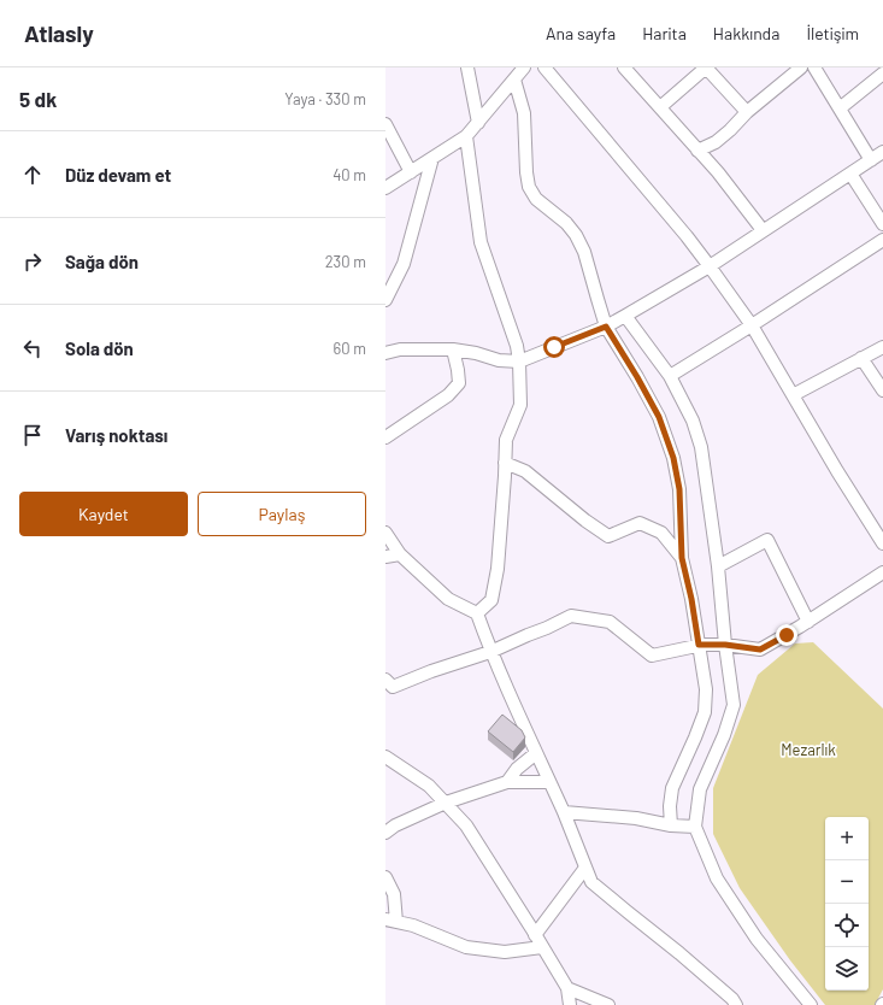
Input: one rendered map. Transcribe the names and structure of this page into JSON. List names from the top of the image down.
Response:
{
  "parks": ["Mezarlık"],
  "page": {
    "header": "Atlasly",
    "nav": [
      "Ana sayfa",
      "Harita",
      "Hakkında",
      "İletişim"
    ],
    "heading": ["5 dk", "Yaya · 330 m"],
    "list": [
      ["Düz devam et", "40 m"],
      ["Sağa dön", "230 m"],
      ["Sola dön", "60 m"],
      "Varış noktası"
    ],
    "buttons": ["Kaydet", "Paylaş"],
    "map_buttons": ["+", "−"]
  }
}
